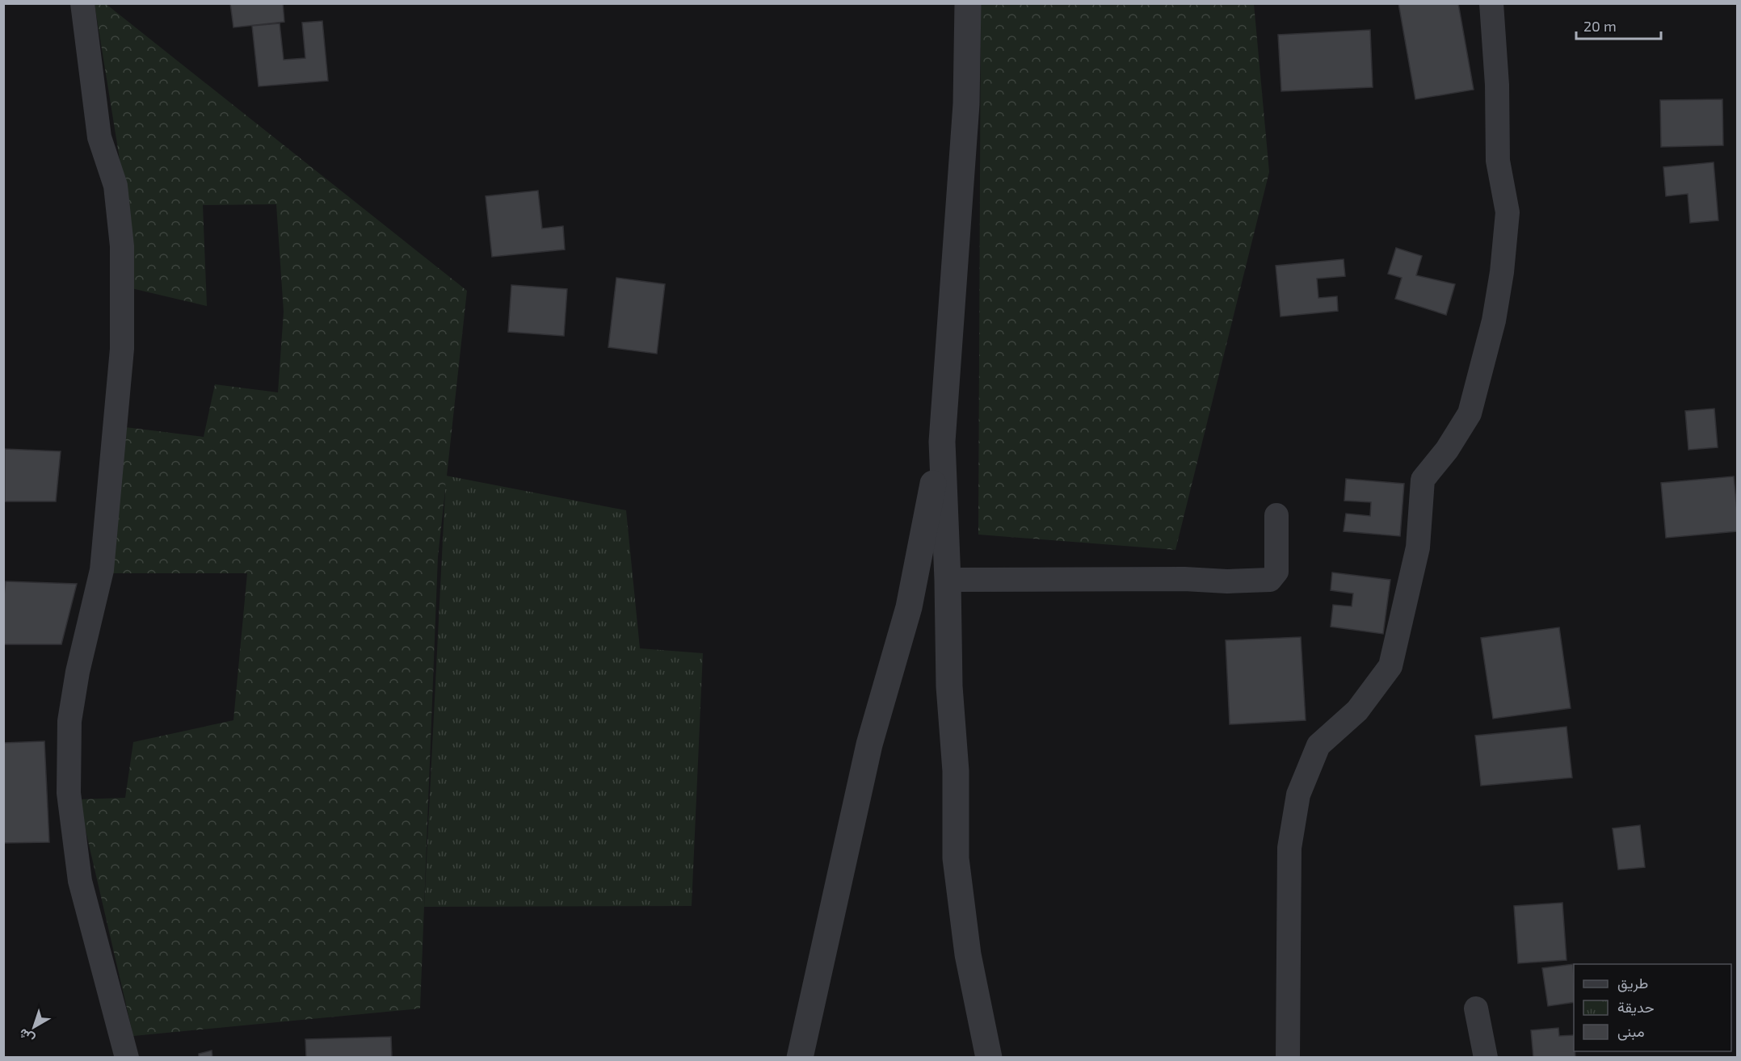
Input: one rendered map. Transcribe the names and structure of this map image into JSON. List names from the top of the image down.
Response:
{
  "legend": ["طريق", "حديقة", "مبنى"],
  "scale_bar": "20 m",
  "north": "bottom left"
}
